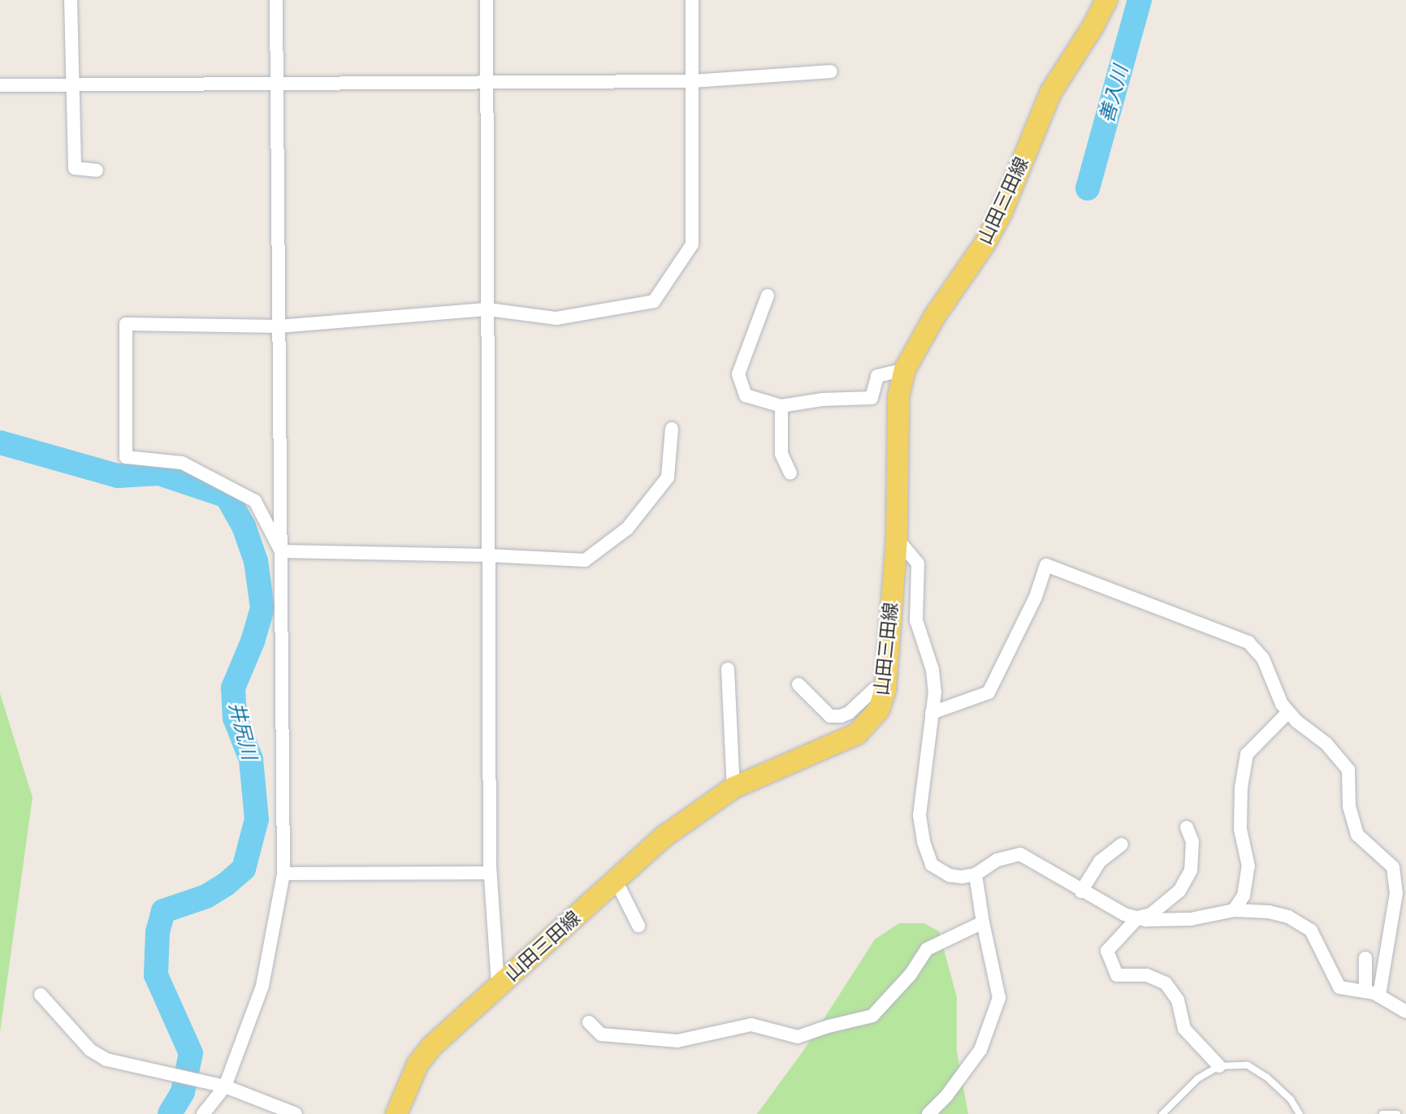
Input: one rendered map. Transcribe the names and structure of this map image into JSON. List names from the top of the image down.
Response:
{
  "streets": {
    "main road": ["山田三田線"]
  },
  "water": ["善入川", "井尻川"]
}
